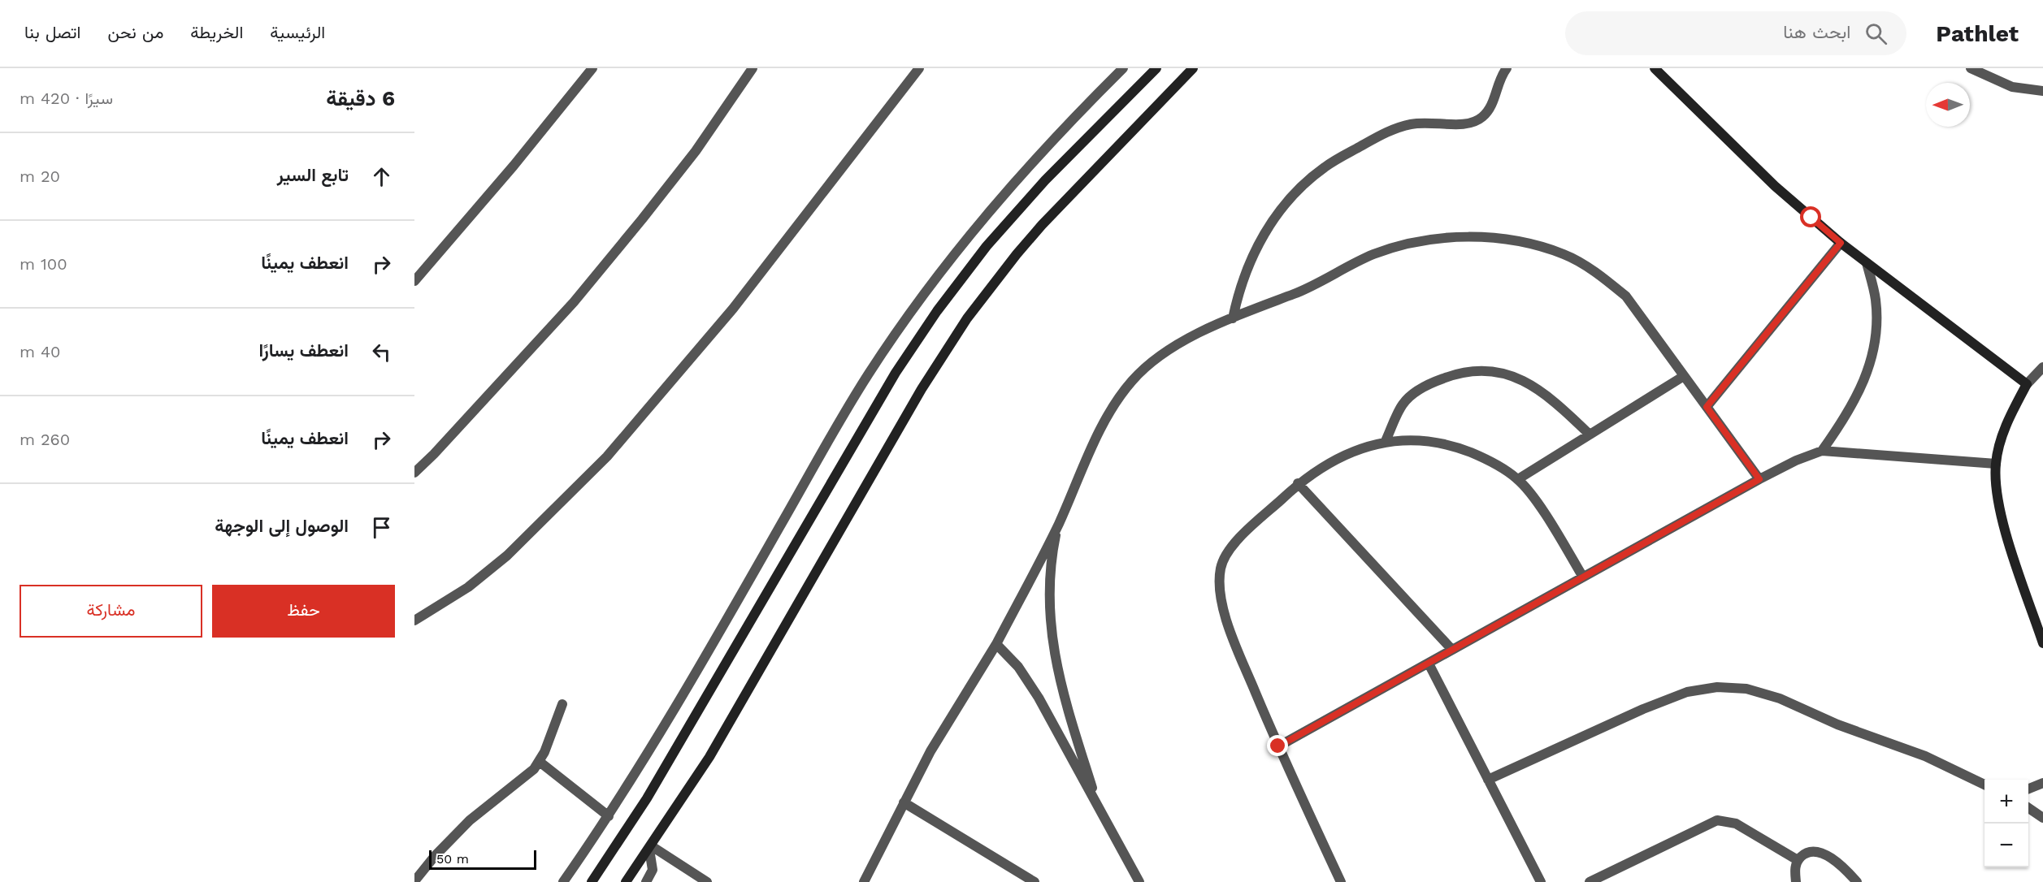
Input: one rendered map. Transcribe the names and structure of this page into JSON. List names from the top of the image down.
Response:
{
  "scale_bar": "50 m",
  "north": "left",
  "page": {
    "header": "Pathlet",
    "search": "ابحث هنا",
    "nav": [
      "الرئيسية",
      "الخريطة",
      "من نحن",
      "اتصل بنا"
    ],
    "heading": ["6 دقيقة", "سيرًا · 420 m"],
    "list": [
      ["تابع السير", "20 m"],
      ["انعطف يمينًا", "100 m"],
      ["انعطف يسارًا", "40 m"],
      ["انعطف يمينًا", "260 m"],
      "الوصول إلى الوجهة"
    ],
    "buttons": ["حفظ", "مشاركة"],
    "map_buttons": ["+", "−"],
    "scale": "50 m"
  }
}
